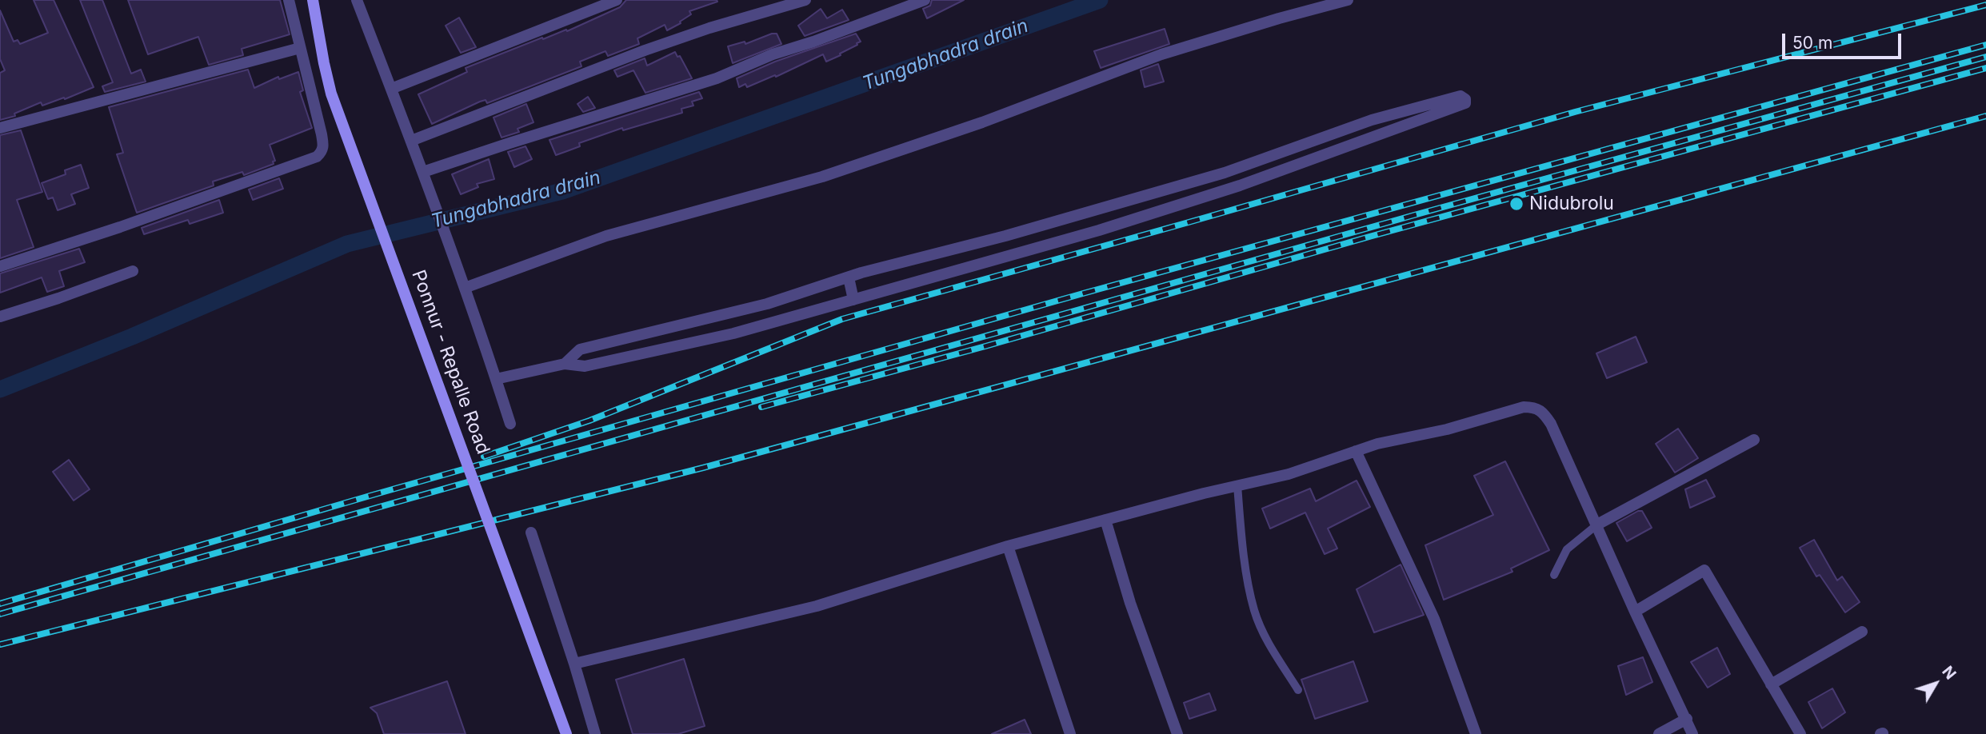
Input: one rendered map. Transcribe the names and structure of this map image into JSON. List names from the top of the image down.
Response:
{
  "streets": {
    "main road": ["Ponnur - Repalle Road"]
  },
  "water": ["Tungabhadra drain"],
  "places": ["Nidubrolu"],
  "scale_bar": "50 m",
  "north": "top right"
}
